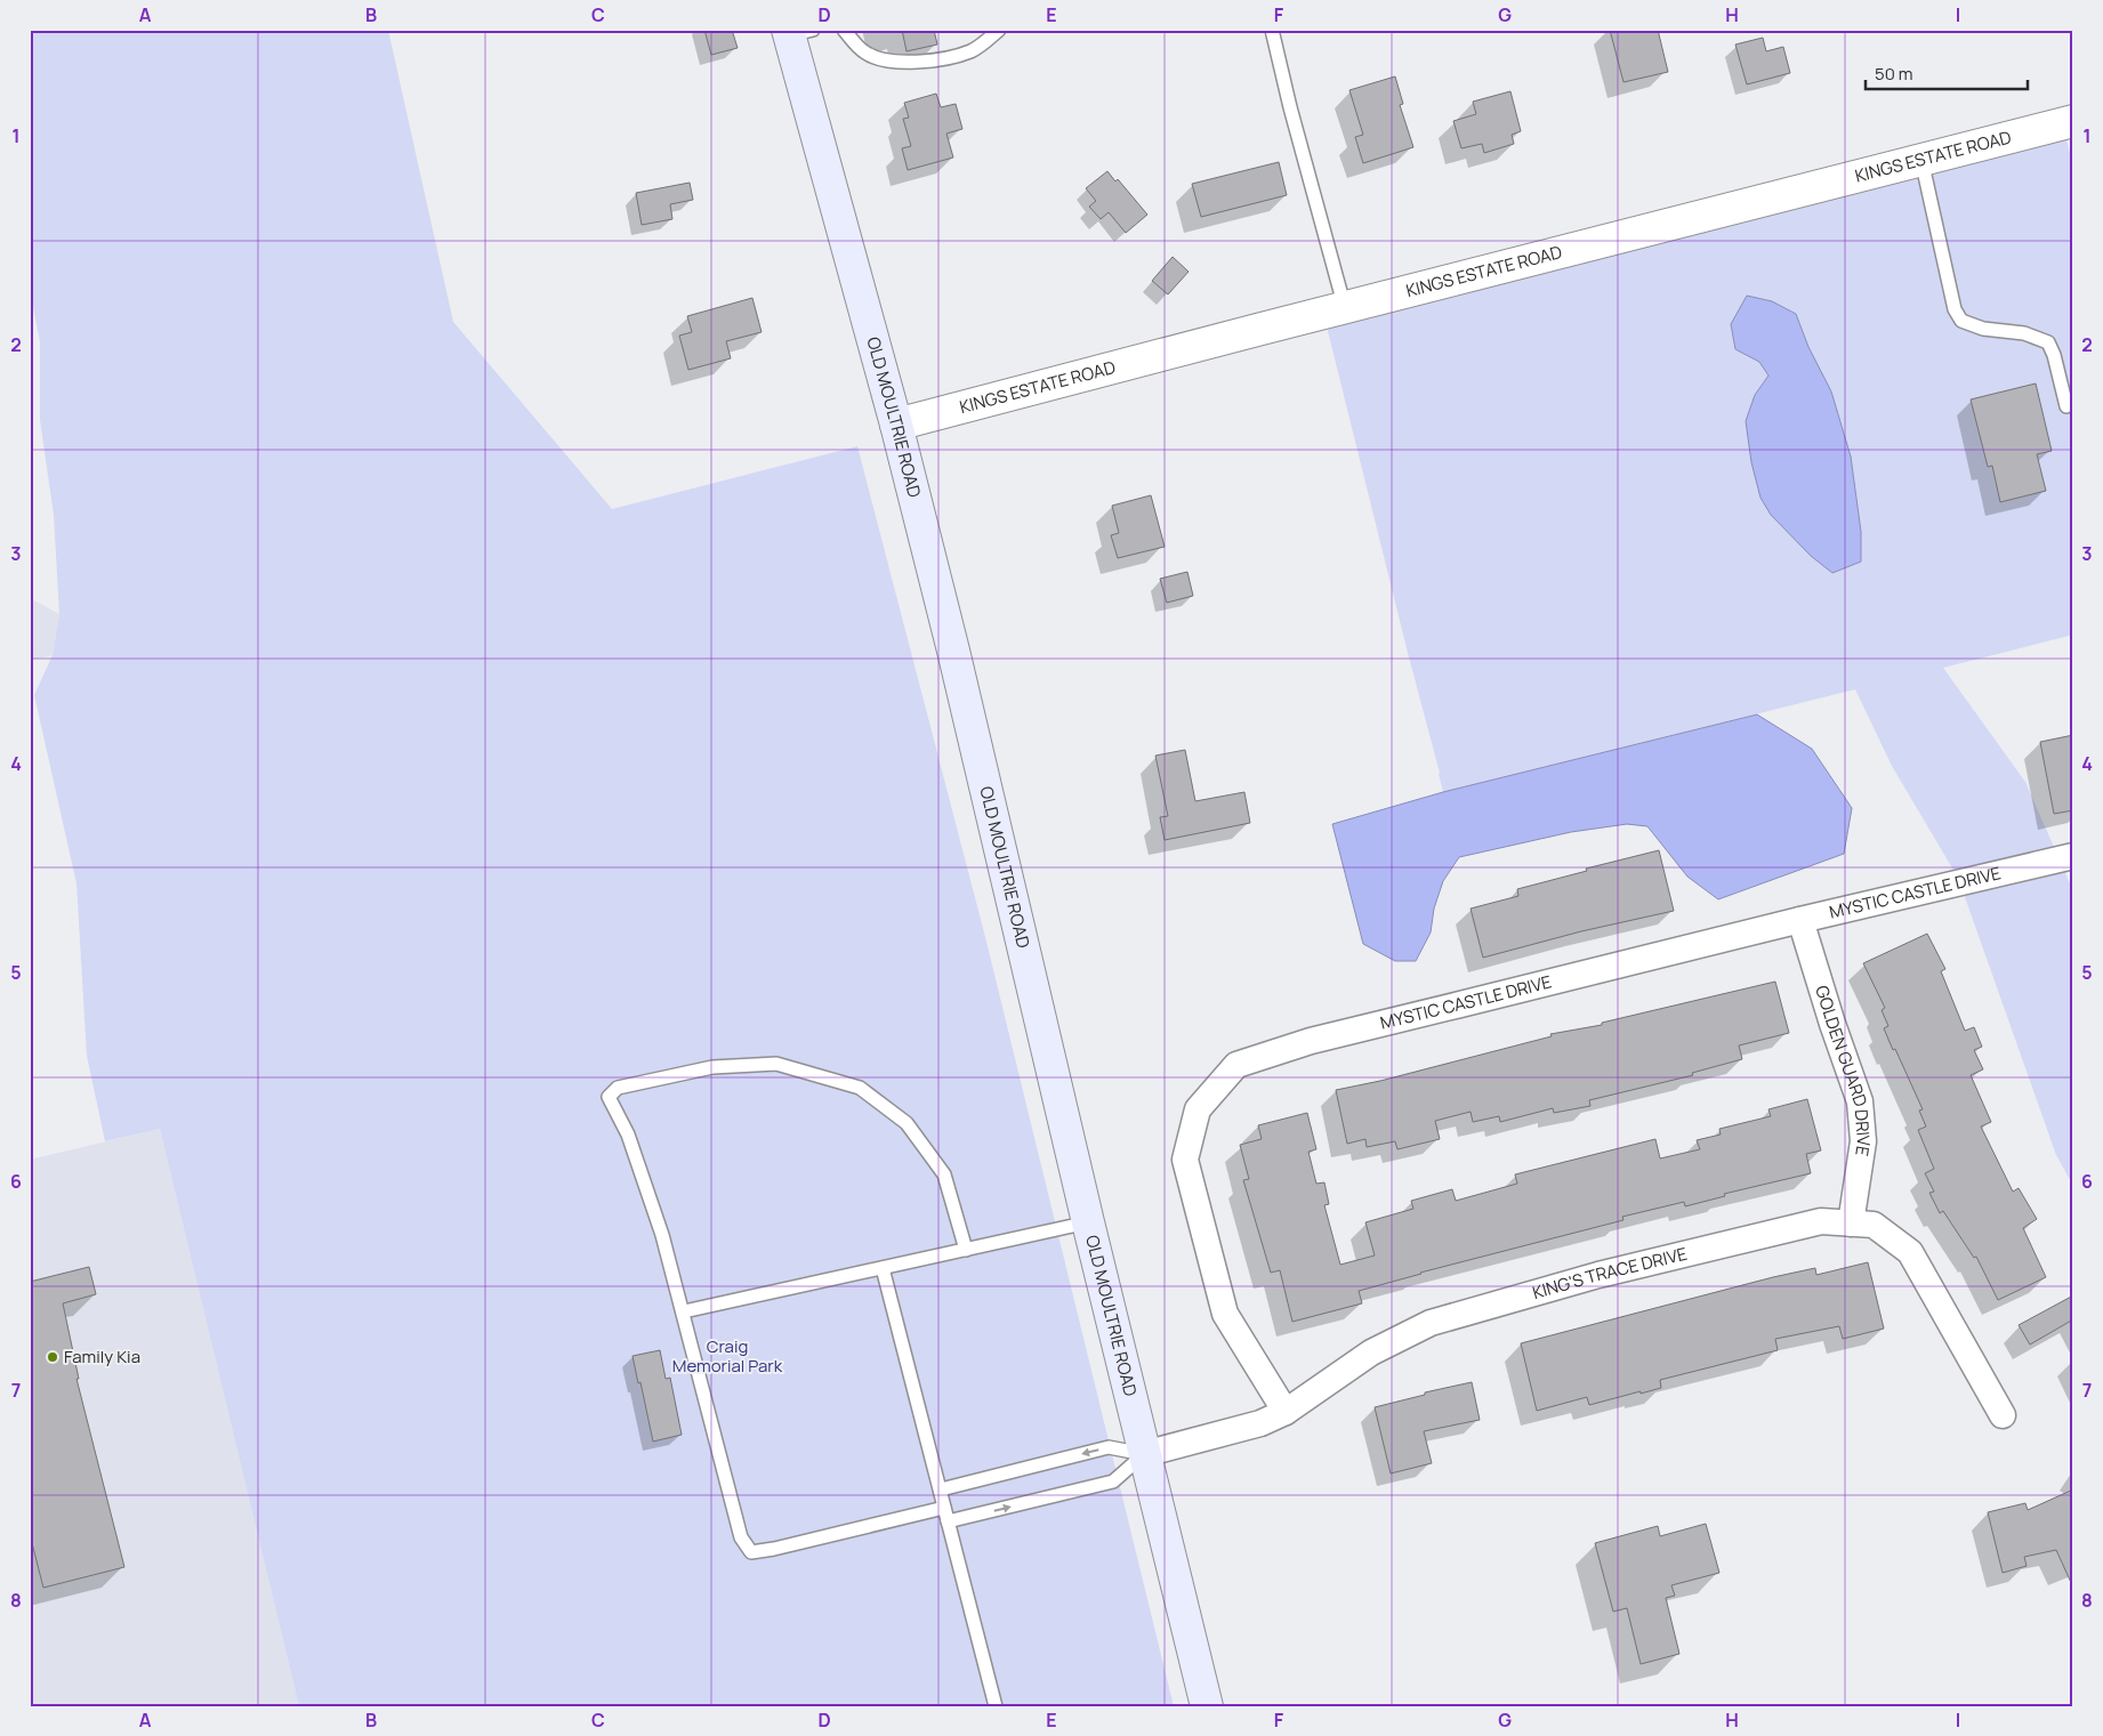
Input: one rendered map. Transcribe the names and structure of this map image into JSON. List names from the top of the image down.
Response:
{
  "streets": {
    "main road": ["OLD MOULTRIE ROAD"],
    "street": [
      "KINGS ESTATE ROAD",
      "MYSTIC CASTLE DRIVE",
      "GOLDEN GUARD DRIVE",
      "KING'S TRACE DRIVE"
    ]
  },
  "crossings": [
    ["KINGS ESTATE ROAD", "OLD MOULTRIE ROAD"],
    ["OLD MOULTRIE ROAD", "KING'S TRACE DRIVE"],
    ["MYSTIC CASTLE DRIVE", "GOLDEN GUARD DRIVE"],
    ["MYSTIC CASTLE DRIVE", "KING'S TRACE DRIVE"],
    ["GOLDEN GUARD DRIVE", "KING'S TRACE DRIVE"]
  ],
  "parks": ["Craig Memorial Park"],
  "places": ["Family Kia"],
  "scale_bar": "50 m",
  "grid": {
    "columns": [
      "A",
      "B",
      "C",
      "D",
      "E",
      "F",
      "G",
      "H",
      "I"
    ],
    "rows": [
      "1",
      "2",
      "3",
      "4",
      "5",
      "6",
      "7",
      "8"
    ]
  }
}
